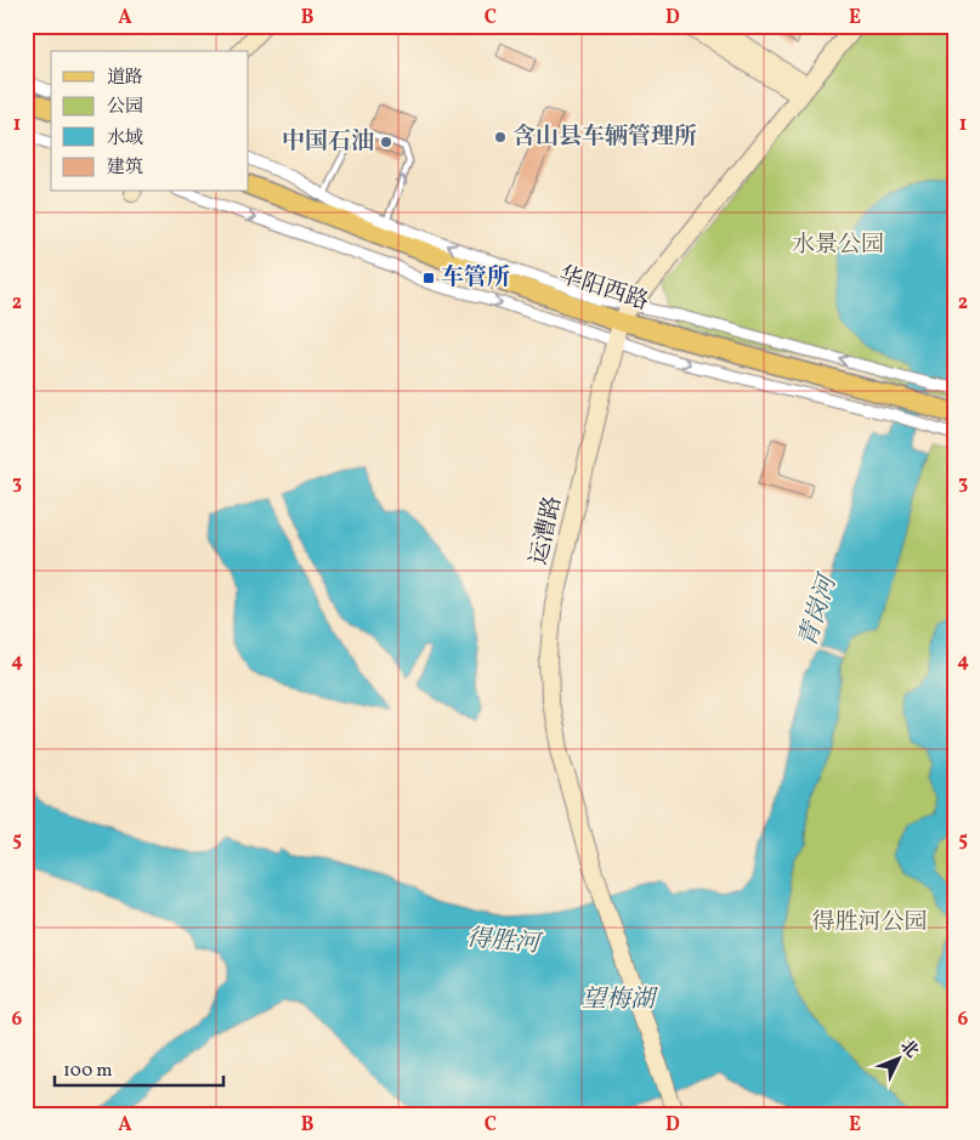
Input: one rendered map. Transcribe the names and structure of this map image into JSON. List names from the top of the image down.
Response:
{
  "streets": {
    "main road": ["华阳西路", "运漕路"]
  },
  "crossings": [
    ["华阳西路", "运漕路"]
  ],
  "water": ["青岗河", "得胜河", "望梅湖"],
  "parks": ["水景公园", "得胜河公园"],
  "places": {
    "other": ["含山县车辆管理所", "中国石油"],
    "transit": ["车管所"]
  },
  "legend": [
    "道路",
    "公园",
    "水域",
    "建筑"
  ],
  "scale_bar": "100 m",
  "north": "top right",
  "grid": {
    "columns": [
      "A",
      "B",
      "C",
      "D",
      "E"
    ],
    "rows": [
      "1",
      "2",
      "3",
      "4",
      "5",
      "6"
    ]
  }
}
